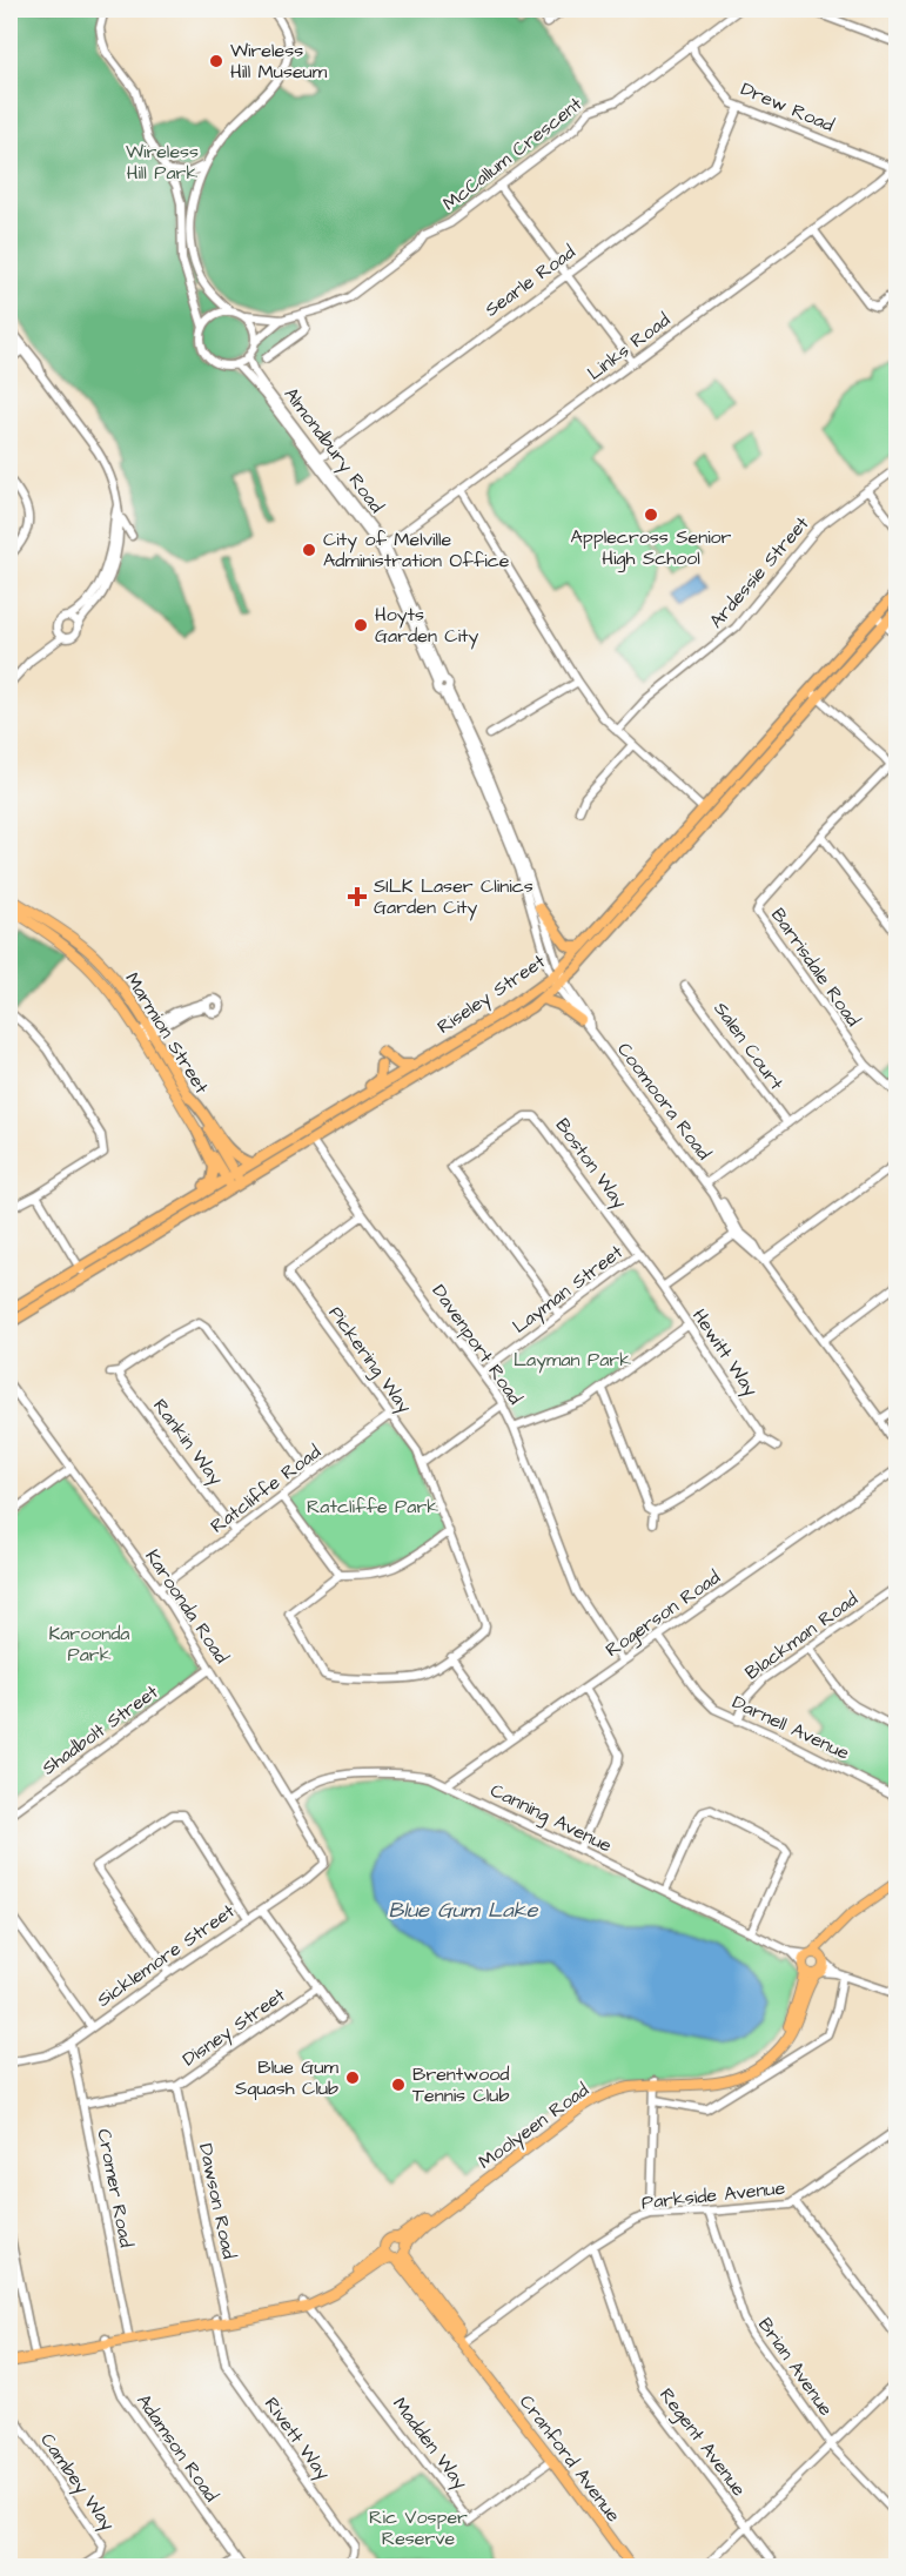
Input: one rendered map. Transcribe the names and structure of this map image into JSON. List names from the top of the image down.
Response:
{
  "streets": {
    "highway": ["Riseley Street"],
    "main road": [
      "Marmion Street",
      "Canning Avenue",
      "Moolyeen Road",
      "Cranford Avenue"
    ],
    "street": [
      "Drew Road",
      "McCallum Crescent",
      "Searle Road",
      "Links Road",
      "Almondbury Road",
      "Ardessie Street",
      "Barrisdale Road",
      "Salen Court",
      "Coomoora Road",
      "Boston Way",
      "Layman Street",
      "Davenport Road",
      "Hewitt Way",
      "Pickering Way",
      "Rankin Way",
      "Ratcliffe Road",
      "Karoonda Road",
      "Rogerson Road",
      "Blackman Road",
      "Darnell Avenue",
      "Shadbolt Street",
      "Sicklemore Street",
      "Disney Street",
      "Cromer Road",
      "Parkside Avenue",
      "Dawson Road",
      "Brian Avenue",
      "Rivett Way",
      "Regent Avenue",
      "Madden Way",
      "Adamson Road",
      "Cambey Way"
    ]
  },
  "crossings": [
    ["Drew Road", "McCallum Crescent"],
    ["Drew Road", "Searle Road"],
    ["Drew Road", "Links Road"],
    ["McCallum Crescent", "Almondbury Road"],
    ["Searle Road", "Almondbury Road"],
    ["Links Road", "Almondbury Road"],
    ["Riseley Street", "Marmion Street"],
    ["Riseley Street", "Coomoora Road"],
    ["Riseley Street", "Davenport Road"],
    ["Boston Way", "Layman Street"],
    ["Boston Way", "Hewitt Way"],
    ["Layman Street", "Davenport Road"],
    ["Davenport Road", "Pickering Way"],
    ["Davenport Road", "Rogerson Road"],
    ["Pickering Way", "Ratcliffe Road"],
    ["Rankin Way", "Ratcliffe Road"],
    ["Ratcliffe Road", "Karoonda Road"],
    ["Karoonda Road", "Shadbolt Street"],
    ["Karoonda Road", "Canning Avenue"],
    ["Karoonda Road", "Sicklemore Street"],
    ["Rogerson Road", "Darnell Avenue"],
    ["Rogerson Road", "Canning Avenue"],
    ["Blackman Road", "Darnell Avenue"],
    ["Canning Avenue", "Moolyeen Road"],
    ["Sicklemore Street", "Cromer Road"],
    ["Disney Street", "Cromer Road"],
    ["Disney Street", "Dawson Road"],
    ["Moolyeen Road", "Cromer Road"],
    ["Moolyeen Road", "Dawson Road"],
    ["Moolyeen Road", "Rivett Way"],
    ["Moolyeen Road", "Madden Way"],
    ["Moolyeen Road", "Adamson Road"],
    ["Moolyeen Road", "Cranford Avenue"],
    ["Parkside Avenue", "Brian Avenue"],
    ["Parkside Avenue", "Regent Avenue"],
    ["Parkside Avenue", "Cranford Avenue"],
    ["Dawson Road", "Rivett Way"],
    ["Madden Way", "Cranford Avenue"]
  ],
  "water": ["Blue Gum Lake"],
  "parks": [
    "Wireless Hill Park",
    "Layman Park",
    "Ratcliffe Park",
    "Karoonda Park",
    "Ric Vosper Reserve"
  ],
  "places": {
    "other": [
      "Wireless Hill Museum",
      "Applecross Senior High School",
      "City of Melville Administration Office",
      "Hoyts Garden City",
      "Blue Gum Squash Club",
      "Brentwood Tennis Club"
    ],
    "health": ["SILK Laser Clinics Garden City"]
  }
}
